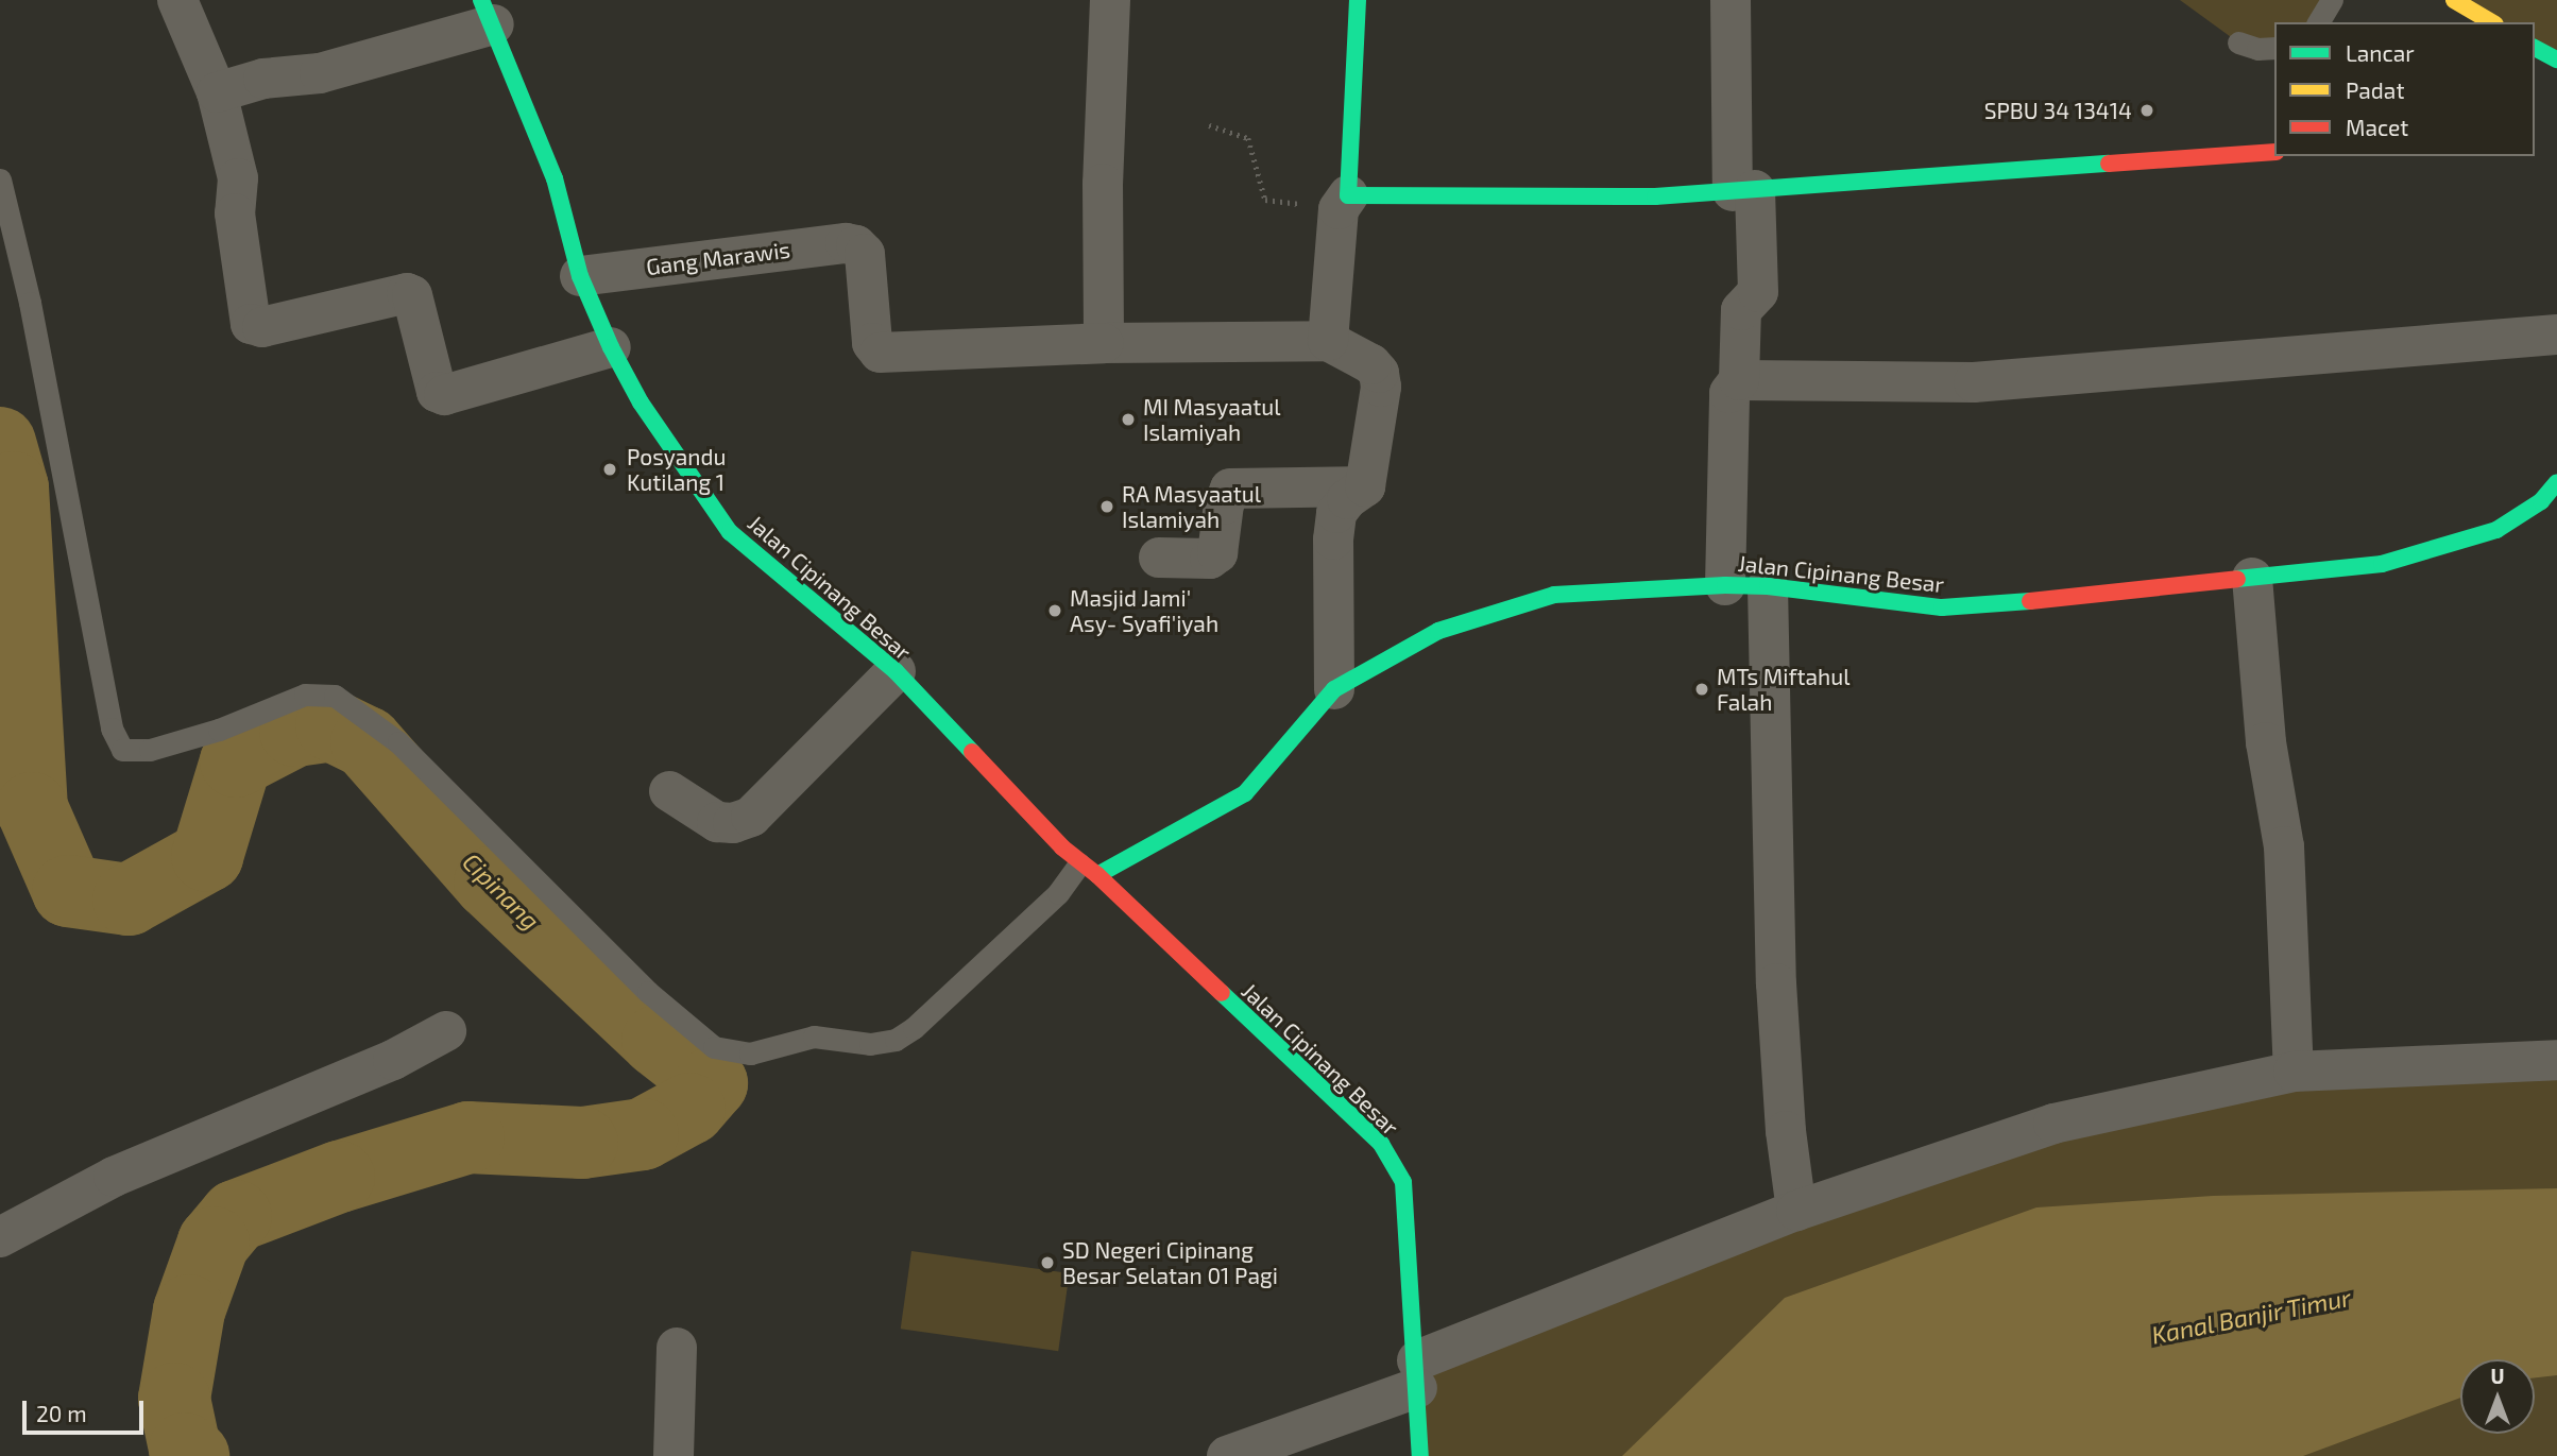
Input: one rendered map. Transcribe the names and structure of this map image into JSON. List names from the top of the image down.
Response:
{
  "streets": {
    "street": ["Gang Marawis", "Jalan Cipinang Besar"]
  },
  "crossings": [
    ["Gang Marawis", "Jalan Cipinang Besar"]
  ],
  "water": ["Cipinang", "Kanal Banjir Timur"],
  "places": [
    "SPBU 34 13414",
    "MI Masyaatul Islamiyah",
    "Posyandu Kutilang 1",
    "RA Masyaatul Islamiyah",
    "Masjid Jami' Asy- Syafi'iyah",
    "MTs Miftahul Falah",
    "SD Negeri Cipinang Besar Selatan 01 Pagi"
  ],
  "legend": ["Lancar", "Padat", "Macet"],
  "scale_bar": "20 m",
  "north": "top"
}
